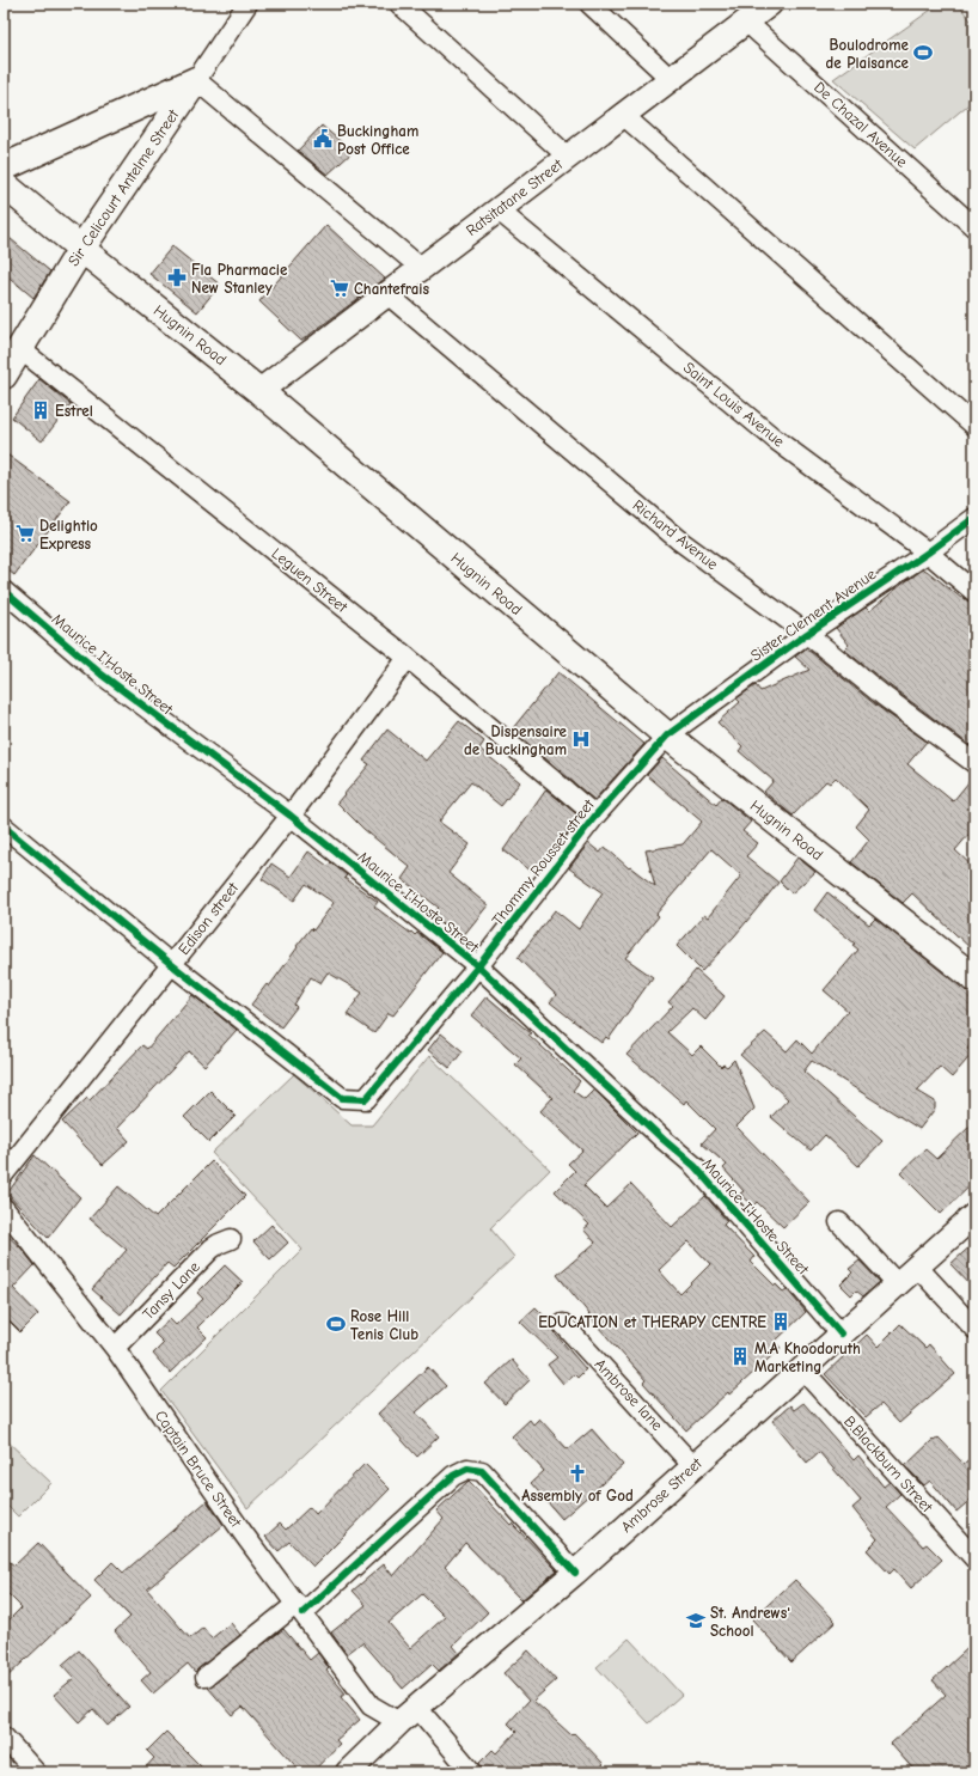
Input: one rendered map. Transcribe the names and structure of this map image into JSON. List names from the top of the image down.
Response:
{
  "streets": {
    "main road": ["Sir Celicourt Antelme Street", "Hugnin Road"],
    "street": [
      "De Chazal Avenue",
      "Ratsitatane Street",
      "Saint Louis Avenue",
      "Richard Avenue",
      "Leguen Street",
      "Sister Clement Avenue",
      "Maurice I'Hoste Street",
      "Thommy Rousset street",
      "Edison street",
      "Tansy Lane",
      "Ambrose lane",
      "B.Blackburn Street",
      "Captain Bruce Street",
      "Ambrose Street"
    ]
  },
  "crossings": [
    ["De Chazal Avenue", "Ratsitatane Street"],
    ["Sir Celicourt Antelme Street", "Hugnin Road"],
    ["Sir Celicourt Antelme Street", "Leguen Street"],
    ["Ratsitatane Street", "Hugnin Road"],
    ["Ratsitatane Street", "Saint Louis Avenue"],
    ["Ratsitatane Street", "Richard Avenue"],
    ["Hugnin Road", "Sister Clement Avenue"],
    ["Hugnin Road", "Thommy Rousset street"],
    ["Saint Louis Avenue", "Sister Clement Avenue"],
    ["Richard Avenue", "Sister Clement Avenue"],
    ["Leguen Street", "Thommy Rousset street"],
    ["Leguen Street", "Edison street"],
    ["Sister Clement Avenue", "Thommy Rousset street"],
    ["Maurice I'Hoste Street", "Thommy Rousset street"],
    ["Maurice I'Hoste Street", "Edison street"],
    ["Maurice I'Hoste Street", "Ambrose Street"],
    ["Thommy Rousset street", "Edison street"],
    ["Tansy Lane", "Captain Bruce Street"],
    ["Ambrose lane", "Ambrose Street"],
    ["B.Blackburn Street", "Ambrose Street"],
    ["Captain Bruce Street", "Ambrose Street"]
  ],
  "places": {
    "sports": ["Boulodrome de Plaisance", "Rose Hill Tenis Club"],
    "public building": ["Buckingham Post Office"],
    "pharmacy": ["Fla Pharmacie New Stanley"],
    "supermarket": ["Chantefrais", "Delightio Express"],
    "building": ["Estrel", "EDUCATION et THERAPY CENTRE", "M.A Khoodoruth Marketing"],
    "hospital": ["Dispensaire de Buckingham"],
    "church": ["Assembly of God"],
    "school or university": ["St. Andrews' School"]
  }
}
